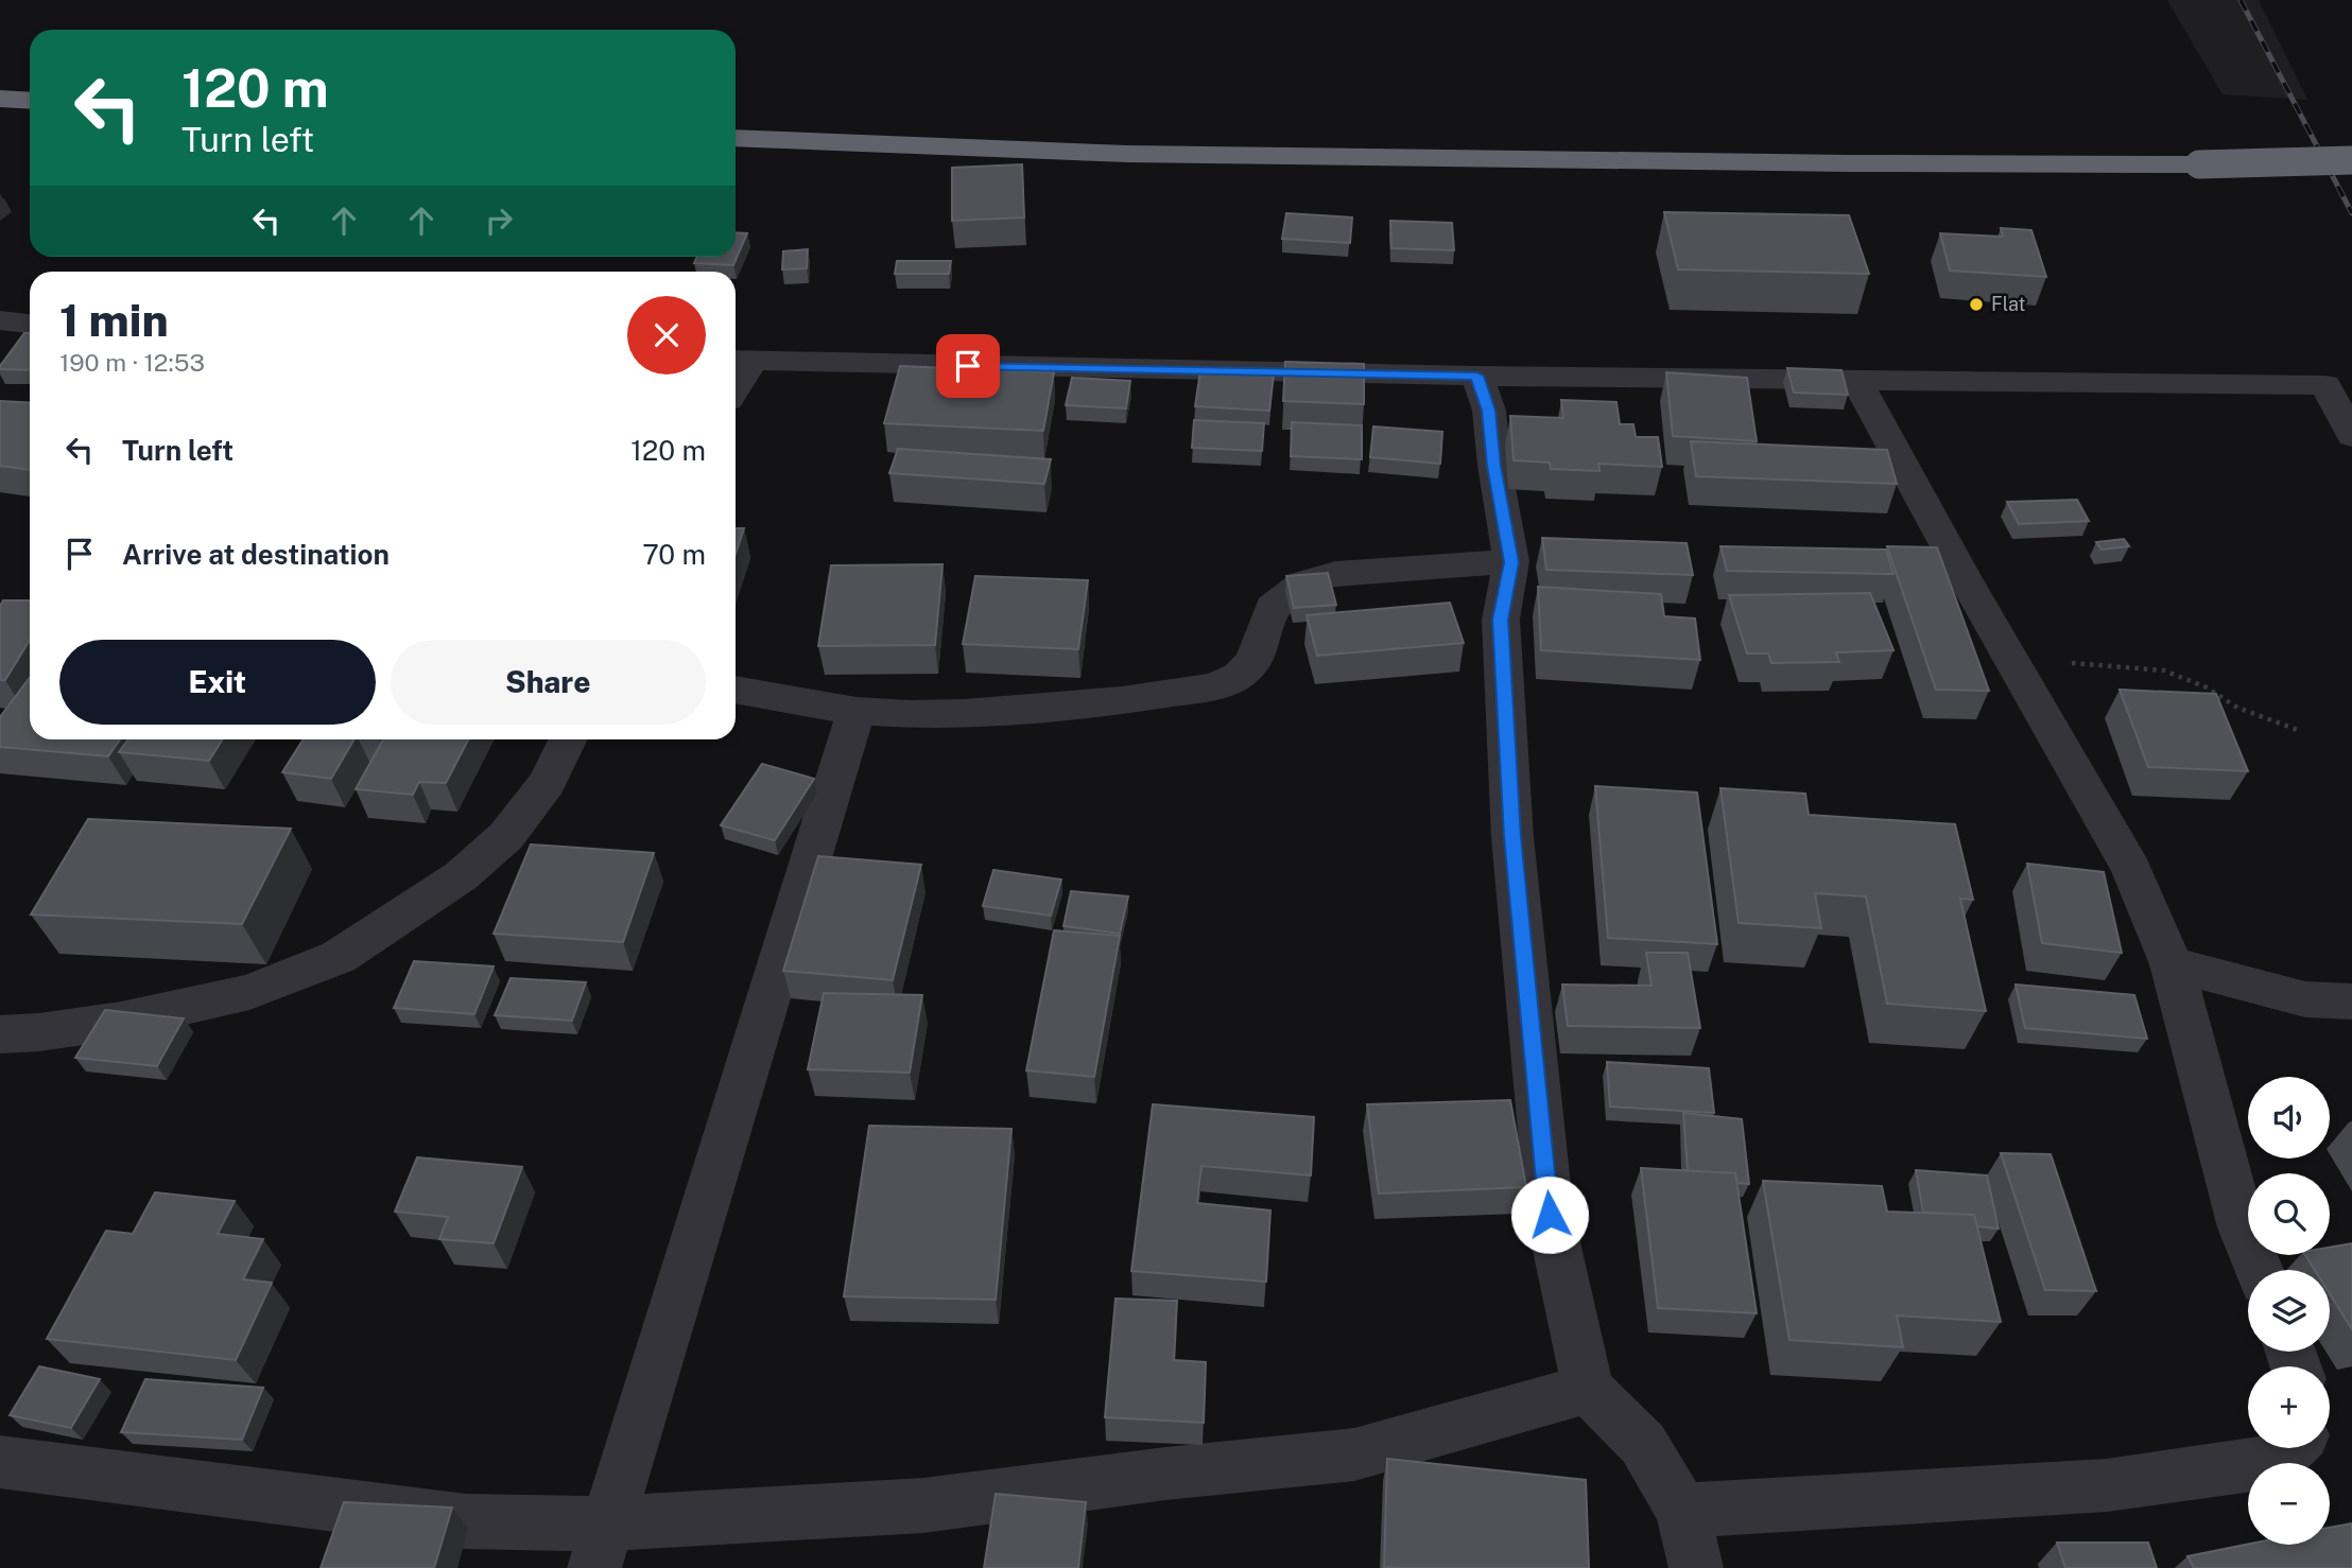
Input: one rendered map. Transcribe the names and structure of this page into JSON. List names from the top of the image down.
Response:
{
  "places": ["Flat"],
  "page": {
    "turn": ["120 m", "Turn left"],
    "heading": ["1 min", "190 m · 12:53"],
    "list": [
      {
        "name": "Turn left",
        "value": "120 m"
      },
      {
        "name": "Arrive at destination",
        "value": "70 m"
      }
    ],
    "buttons": ["Exit", "Share"],
    "map_buttons": ["+", "−"]
  }
}
